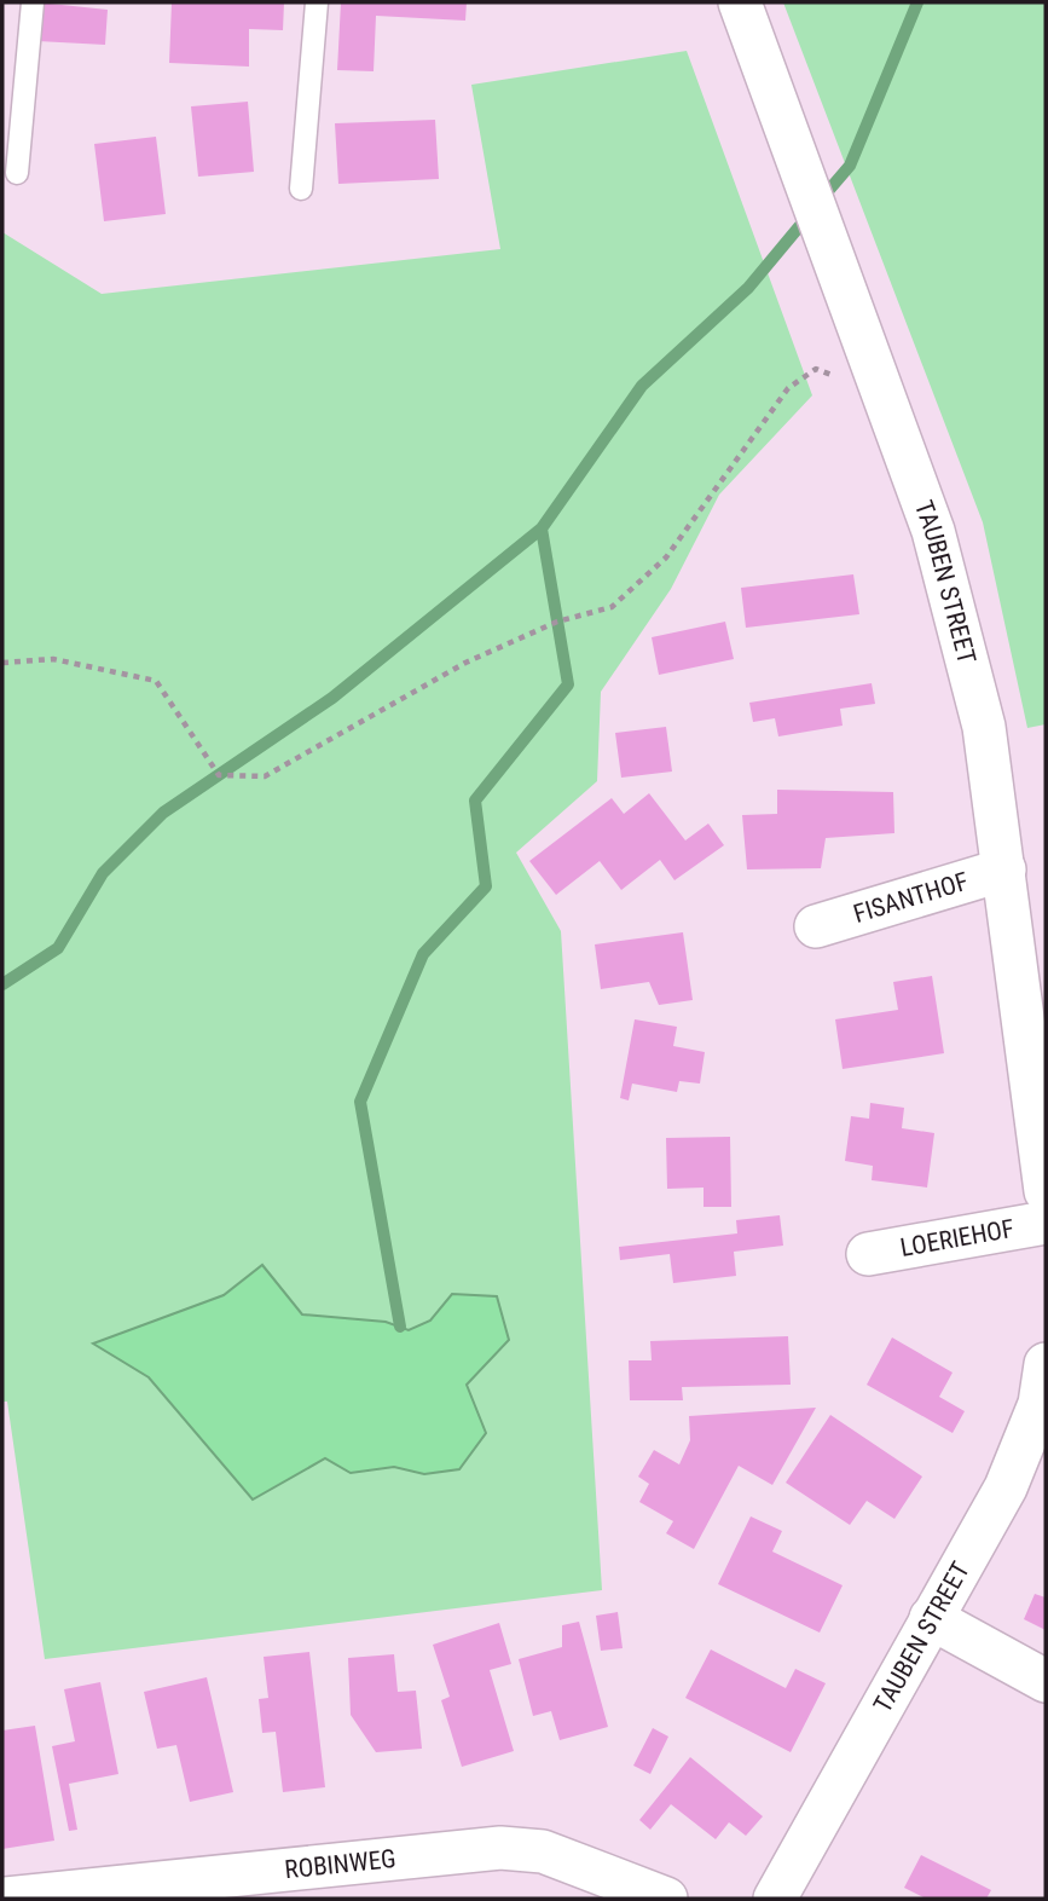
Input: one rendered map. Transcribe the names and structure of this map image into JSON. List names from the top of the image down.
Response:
{
  "streets": {
    "street": [
      "TAUBEN STREET",
      "FISANTHOF",
      "LOERIEHOF",
      "ROBINWEG"
    ]
  },
  "crossings": [
    ["TAUBEN STREET", "FISANTHOF"]
  ]
}
